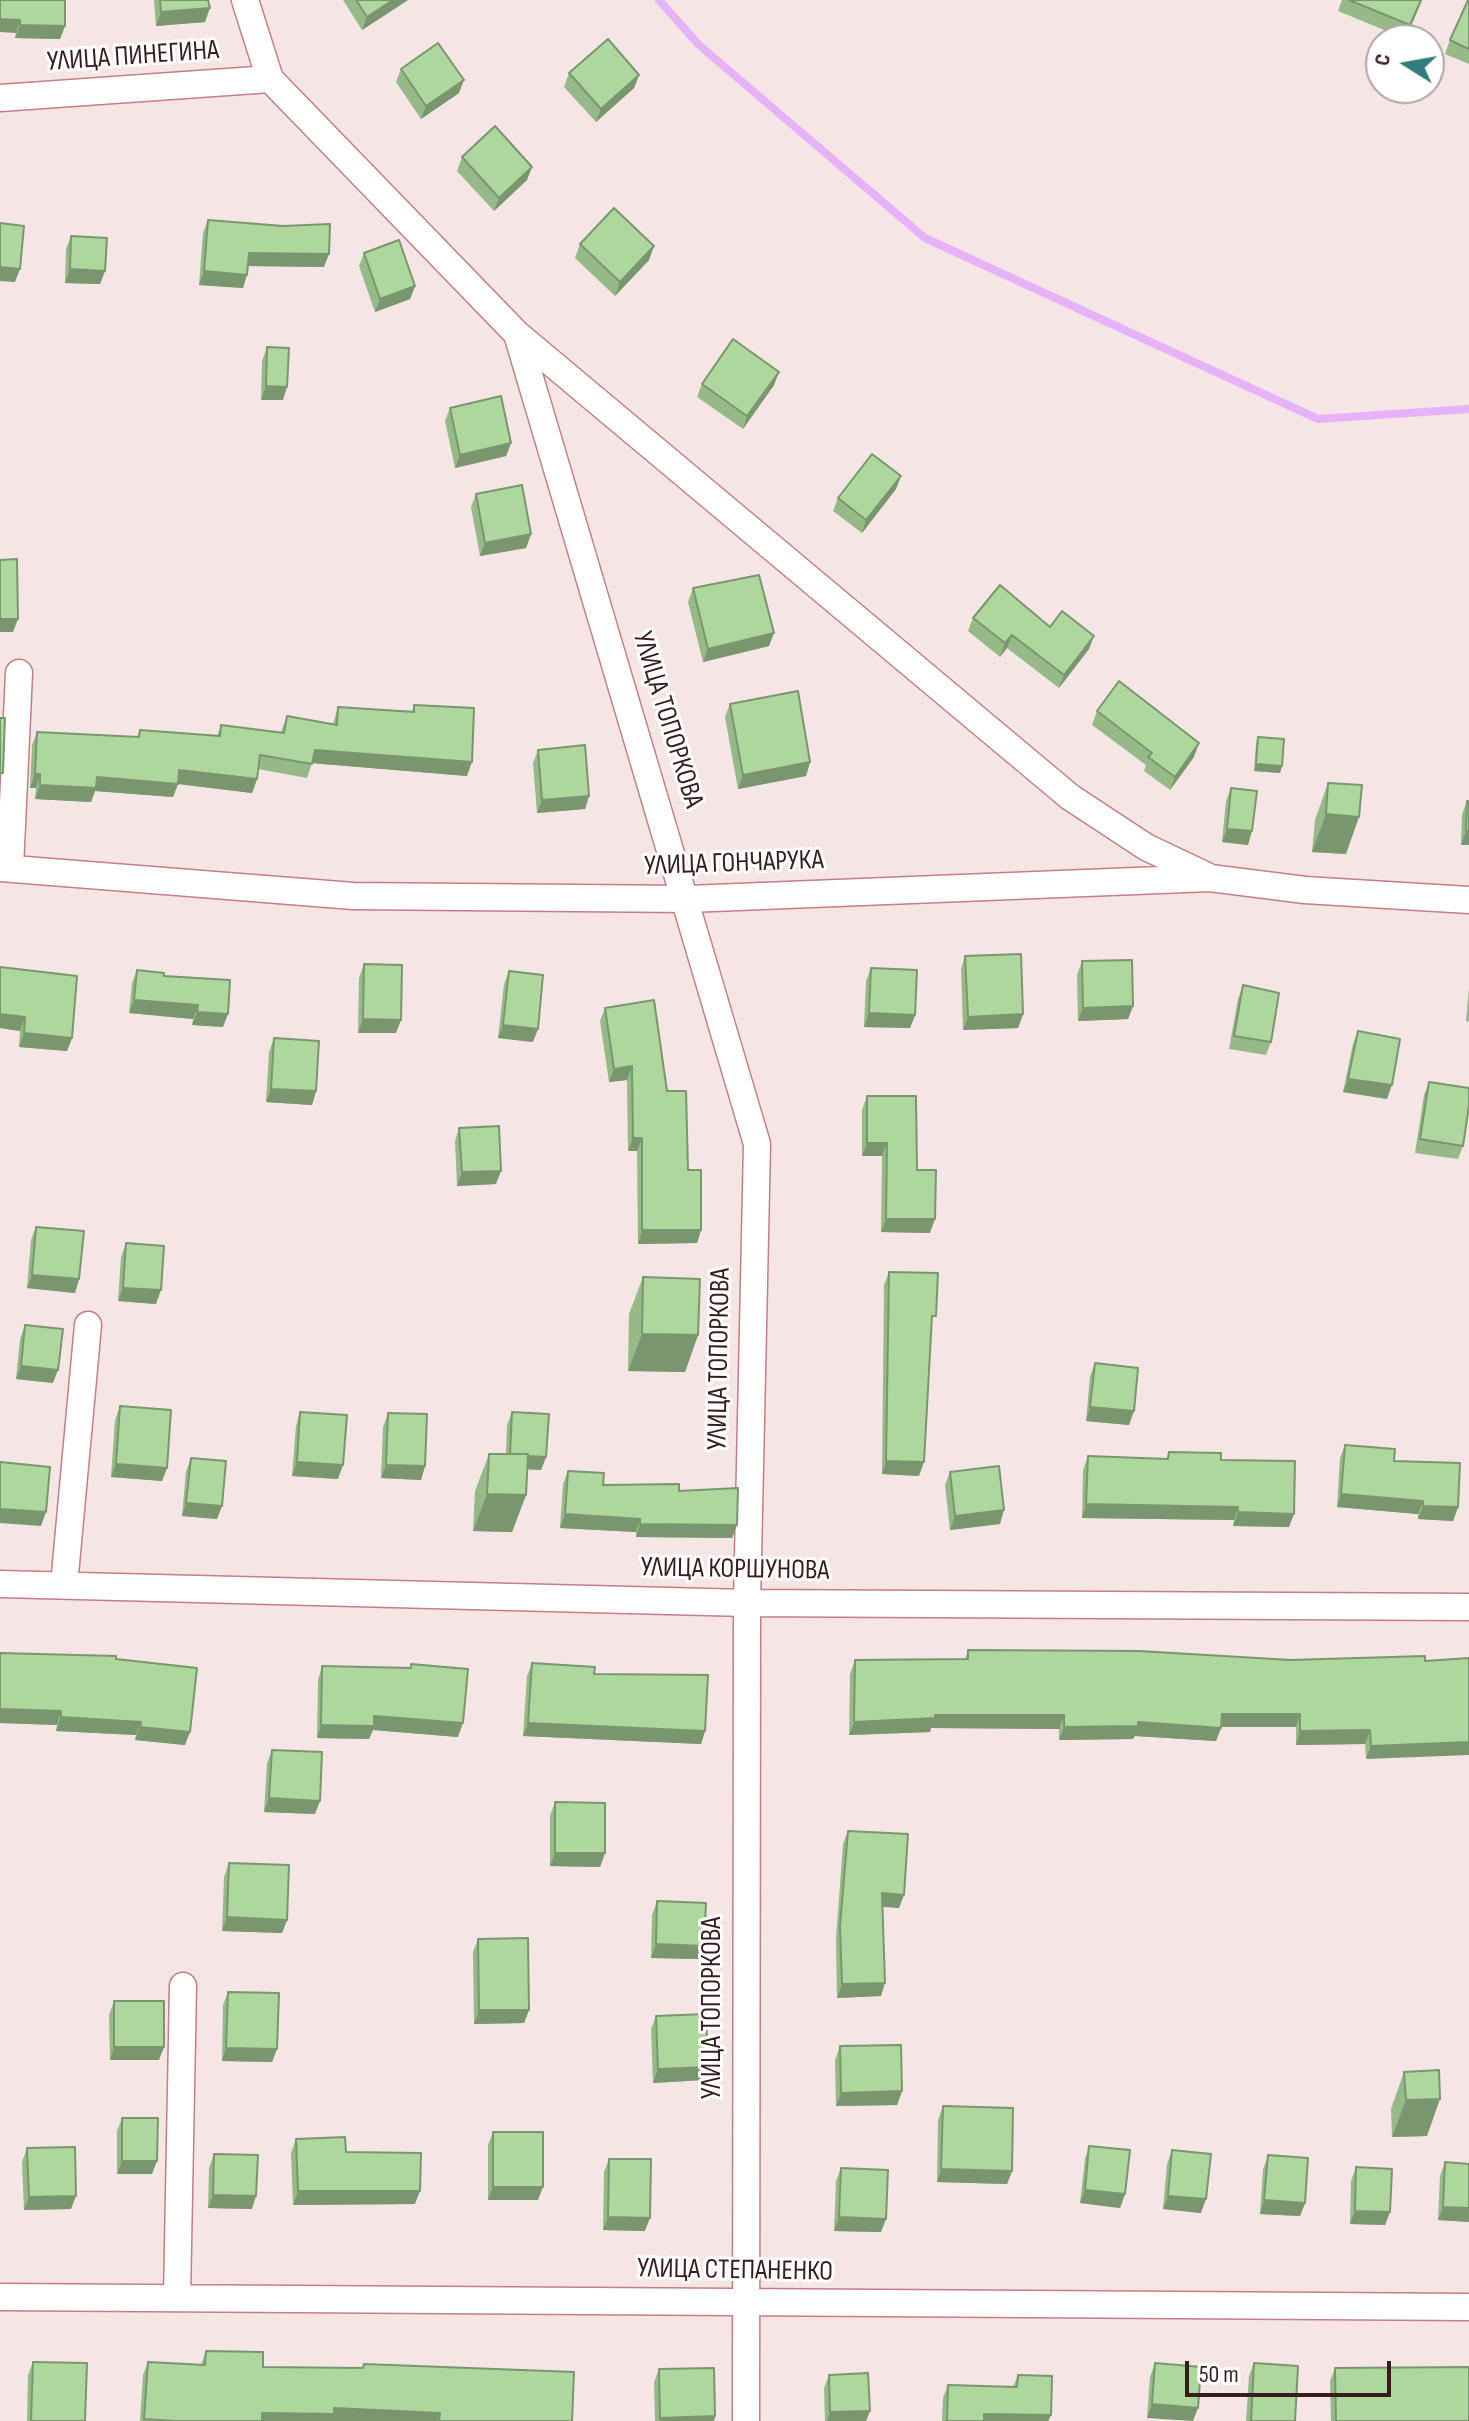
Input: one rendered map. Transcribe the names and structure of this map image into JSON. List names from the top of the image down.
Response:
{
  "streets": {
    "street": [
      "УЛИЦА ПИНЕГИНА",
      "УЛИЦА ТОПОРКОВА",
      "УЛИЦА ГОНЧАРУКА",
      "УЛИЦА КОРШУНОВА",
      "УЛИЦА СТЕПАНЕНКО"
    ]
  },
  "crossings": [
    ["УЛИЦА ПИНЕГИНА", "УЛИЦА ТОПОРКОВА"],
    ["УЛИЦА ТОПОРКОВА", "УЛИЦА ГОНЧАРУКА"],
    ["УЛИЦА ТОПОРКОВА", "УЛИЦА КОРШУНОВА"],
    ["УЛИЦА ТОПОРКОВА", "УЛИЦА СТЕПАНЕНКО"]
  ],
  "scale_bar": "50 m",
  "north": "left"
}
